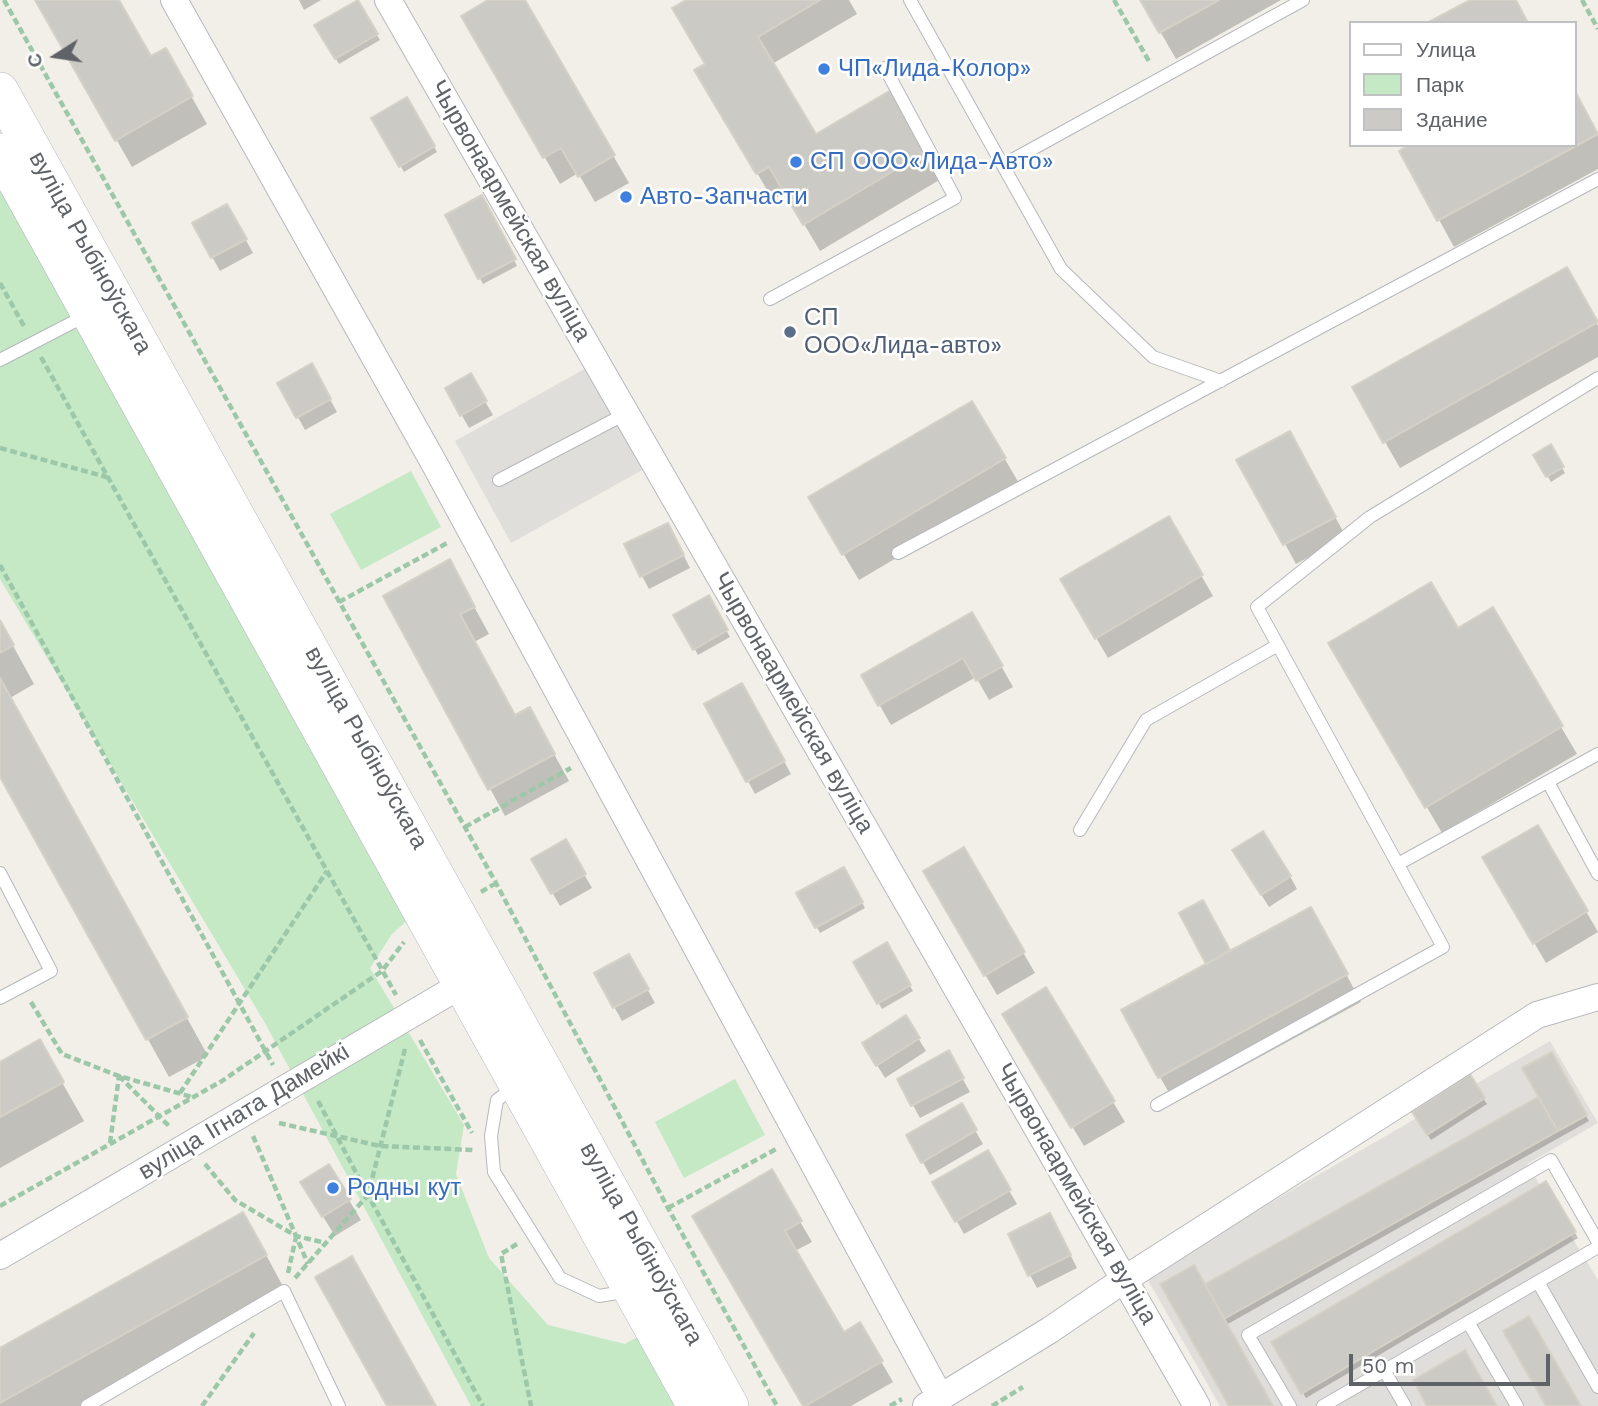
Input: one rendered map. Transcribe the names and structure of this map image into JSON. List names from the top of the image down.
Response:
{
  "streets": {
    "main road": ["вуліца Рыбіноўскага"],
    "street": ["Чырвонаармейская вуліца", "вуліца Ігната Дамейкі"]
  },
  "crossings": [
    ["вуліца Рыбіноўскага", "вуліца Ігната Дамейкі"]
  ],
  "places": [
    "ЧП«Лида-Колор»",
    "СП ООО«Лида-Авто»",
    "Авто-Запчасти",
    "СП ООО«Лида-авто»",
    "Родны кут"
  ],
  "legend": ["Улица", "Парк", "Здание"],
  "scale_bar": "50 m",
  "north": "left"
}
